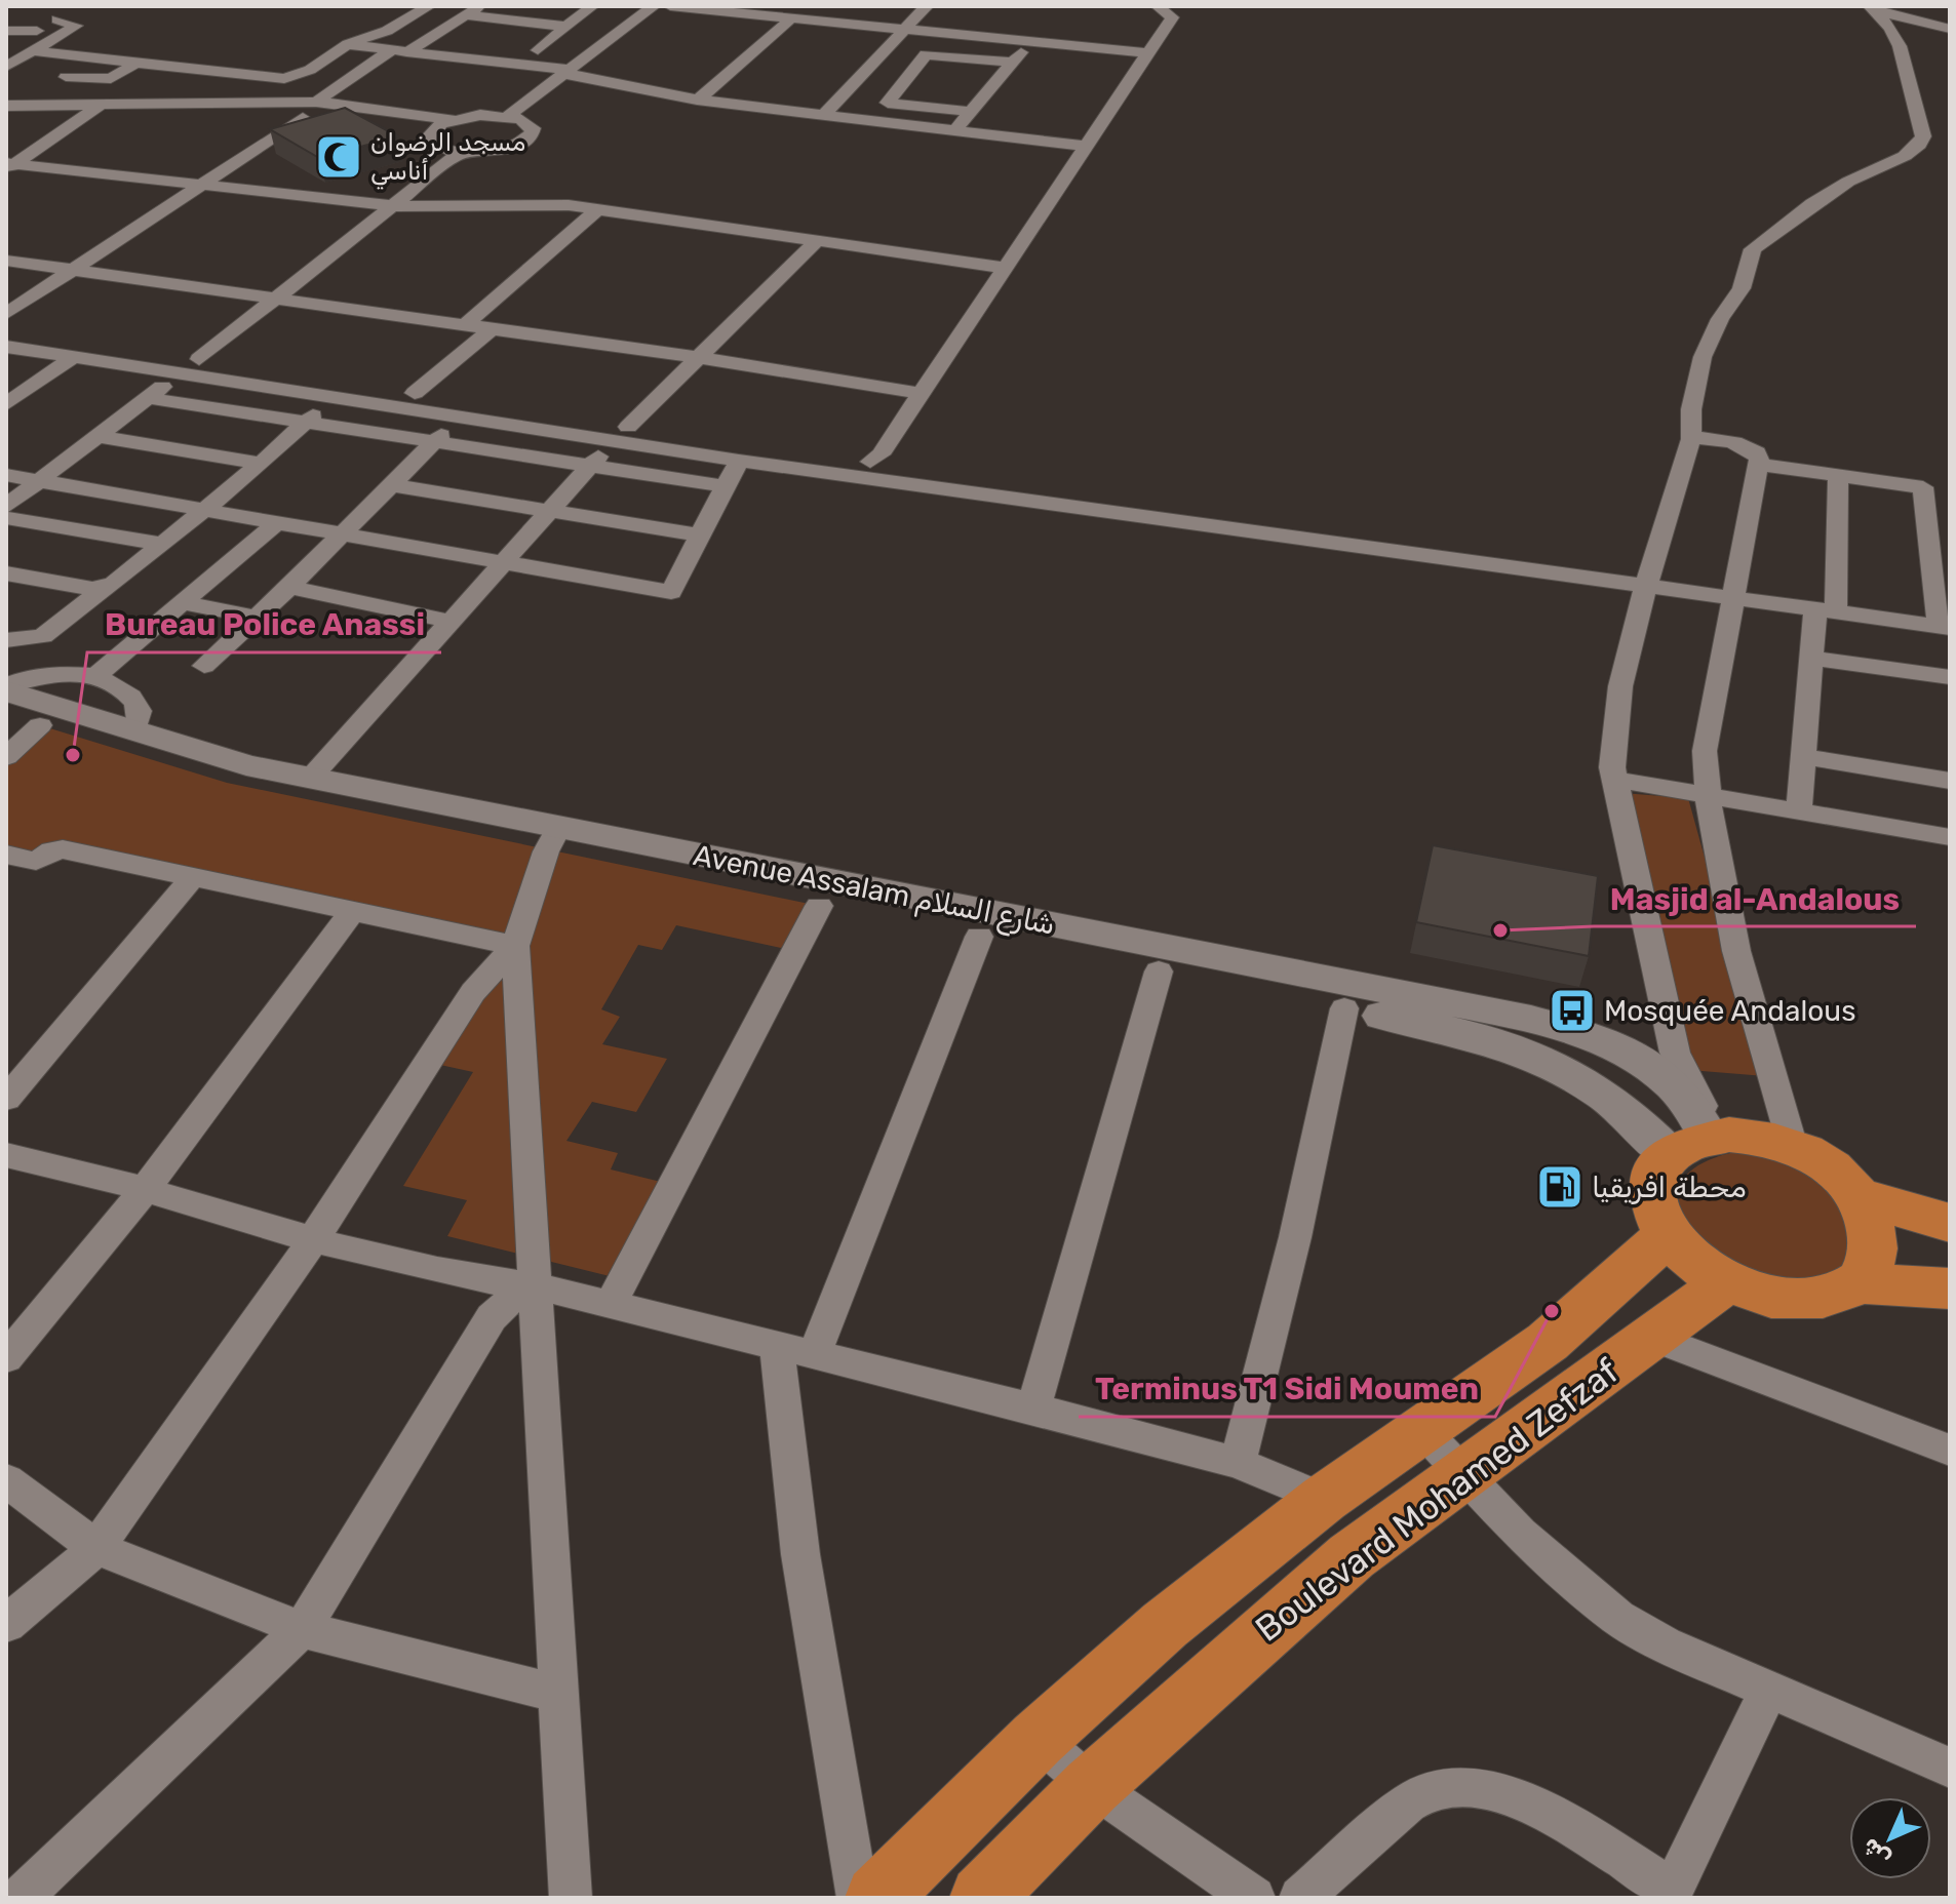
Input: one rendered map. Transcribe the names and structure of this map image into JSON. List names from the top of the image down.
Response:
{
  "streets": {
    "main road": ["Boulevard Mohamed Zefzaf"],
    "street": ["Avenue Assalam شارع السلام"]
  },
  "crossings": [
    ["Avenue Assalam شارع السلام", "Boulevard Mohamed Zefzaf"]
  ],
  "places": {
    "mosque": ["مسجد الرضوان أناسي"],
    "other": ["Bureau Police Anassi", "Masjid al-Andalous", "Terminus T1 Sidi Moumen"],
    "bus stop": ["Mosquée Andalous"],
    "fuel station": ["محطة افريقيا"]
  },
  "north": "bottom left"
}
